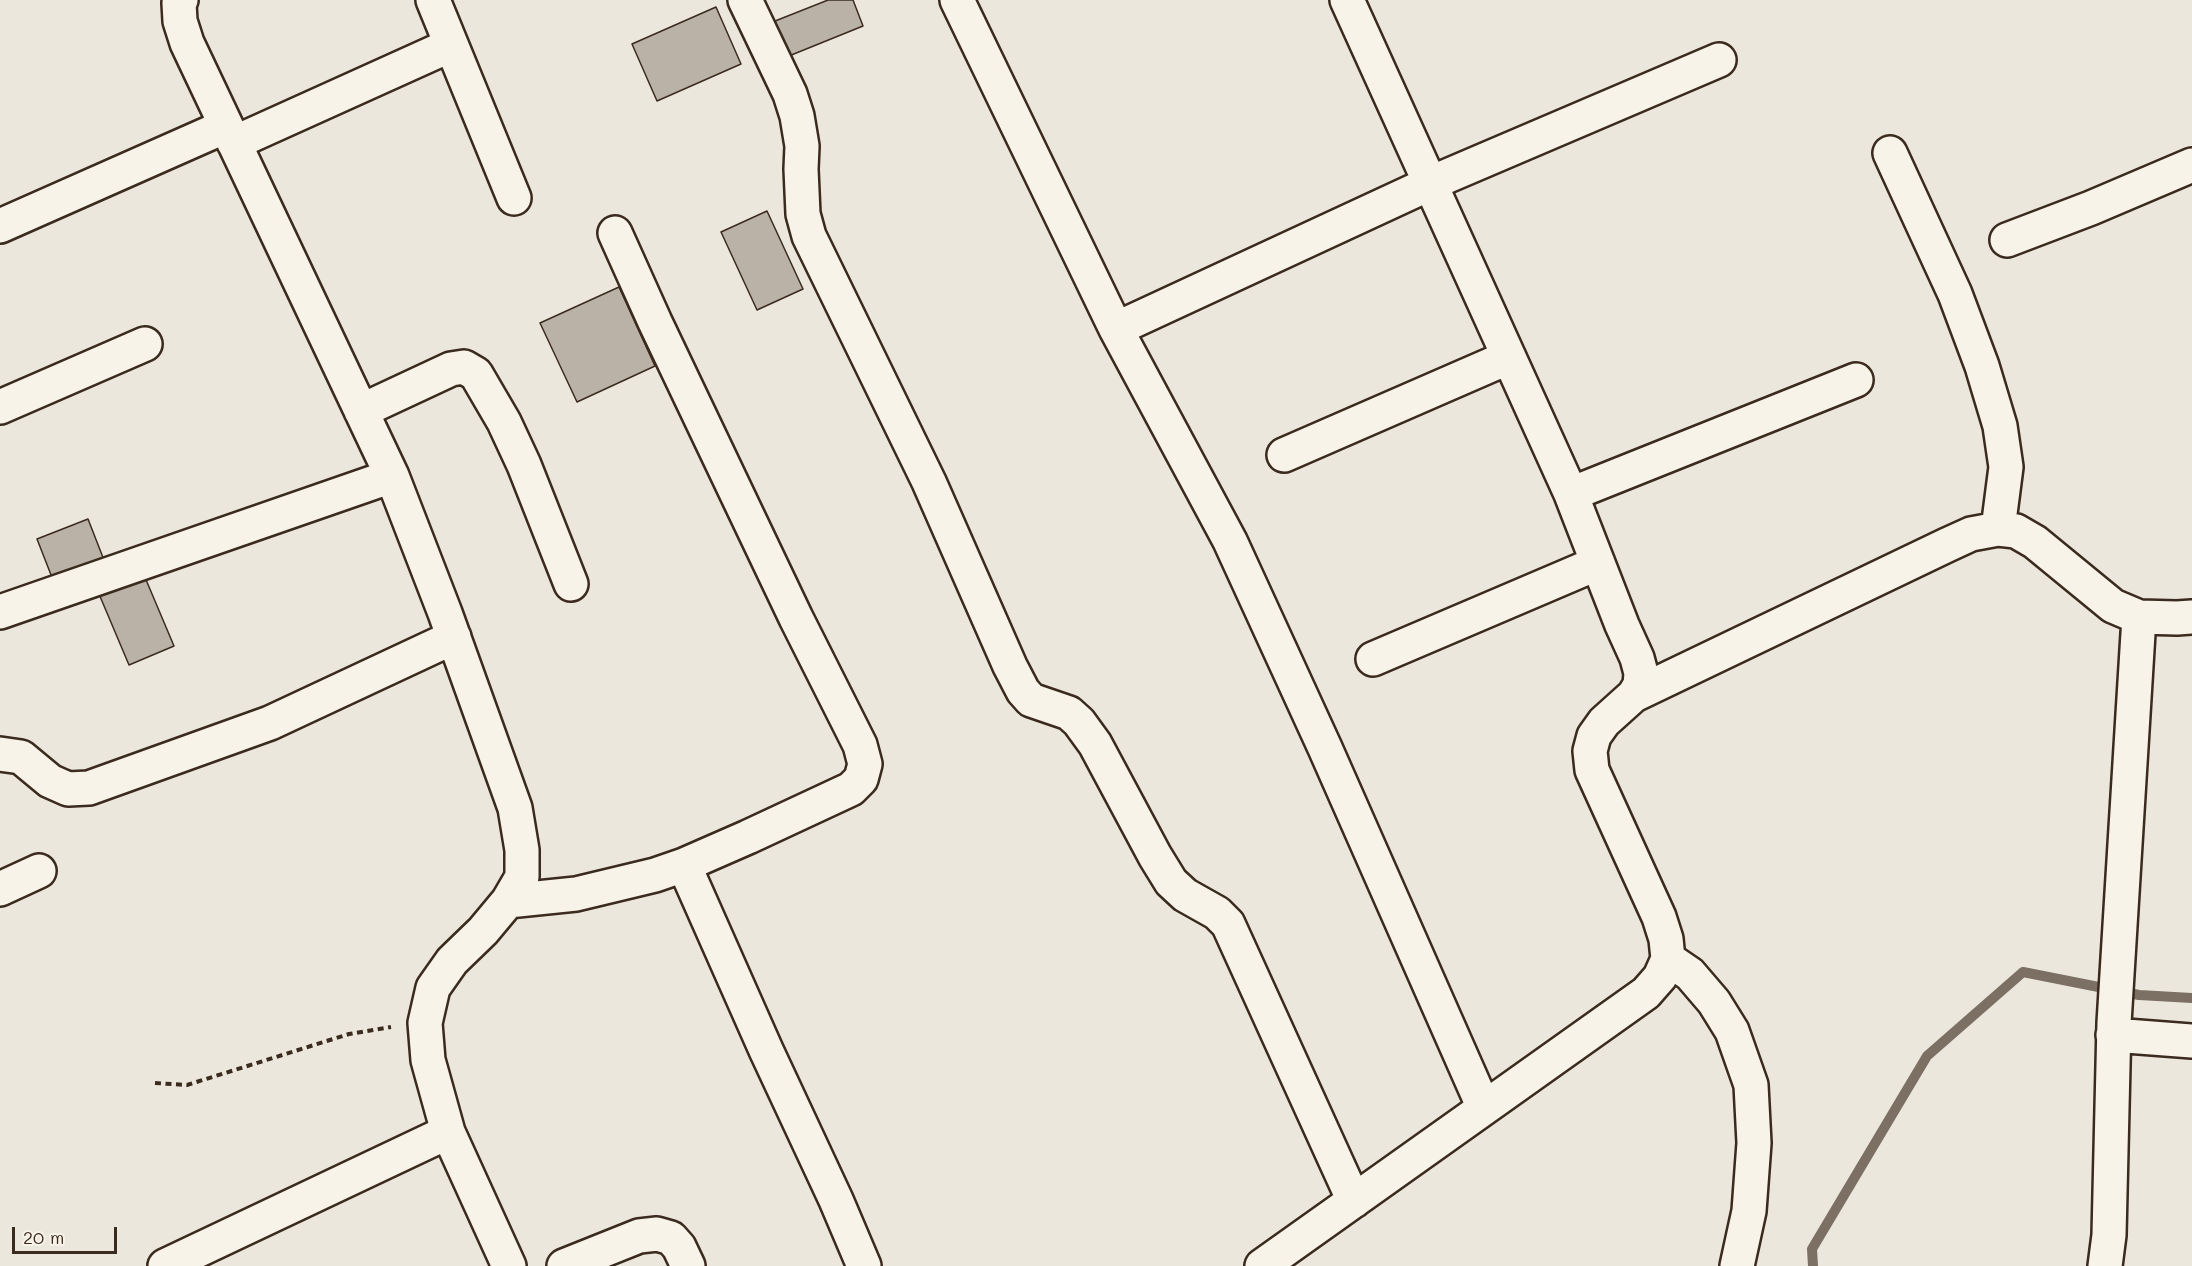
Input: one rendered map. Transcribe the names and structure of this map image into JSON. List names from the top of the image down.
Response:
{
  "scale_bar": "20 m"
}
